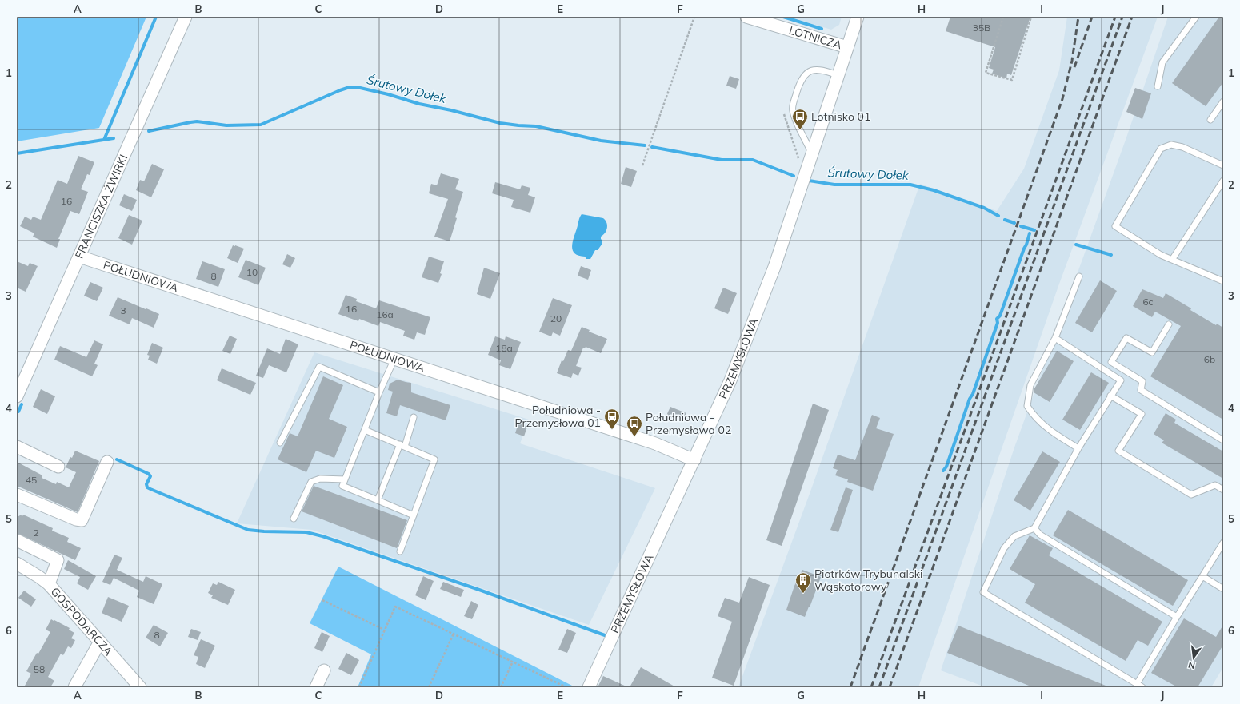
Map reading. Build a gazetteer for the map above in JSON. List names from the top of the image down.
{
  "streets": {
    "street": [
      "LOTNICZA",
      "FRANCISZKA ŻWIRKI",
      "POŁUDNIOWA",
      "PRZEMYSŁOWA",
      "GOSPODARCZA"
    ]
  },
  "crossings": [
    ["LOTNICZA", "PRZEMYSŁOWA"],
    ["FRANCISZKA ŻWIRKI", "POŁUDNIOWA"],
    ["POŁUDNIOWA", "PRZEMYSŁOWA"]
  ],
  "water": ["Śrutowy Dołek"],
  "places": {
    "bus stop": ["Lotnisko 01", "Południowa - Przemysłowa 01", "Południowa - Przemysłowa 02"],
    "building": ["Piotrków Trybunalski Wąskotorowy"]
  },
  "house_numbers": [
    "35B",
    "16",
    "10",
    "8",
    "6c",
    "16",
    "3",
    "16a",
    "20",
    "18a",
    "6b",
    "45",
    "2",
    "8",
    "58"
  ],
  "north": "bottom",
  "grid": {
    "columns": [
      "A",
      "B",
      "C",
      "D",
      "E",
      "F",
      "G",
      "H",
      "I",
      "J"
    ],
    "rows": [
      "1",
      "2",
      "3",
      "4",
      "5",
      "6"
    ]
  }
}
